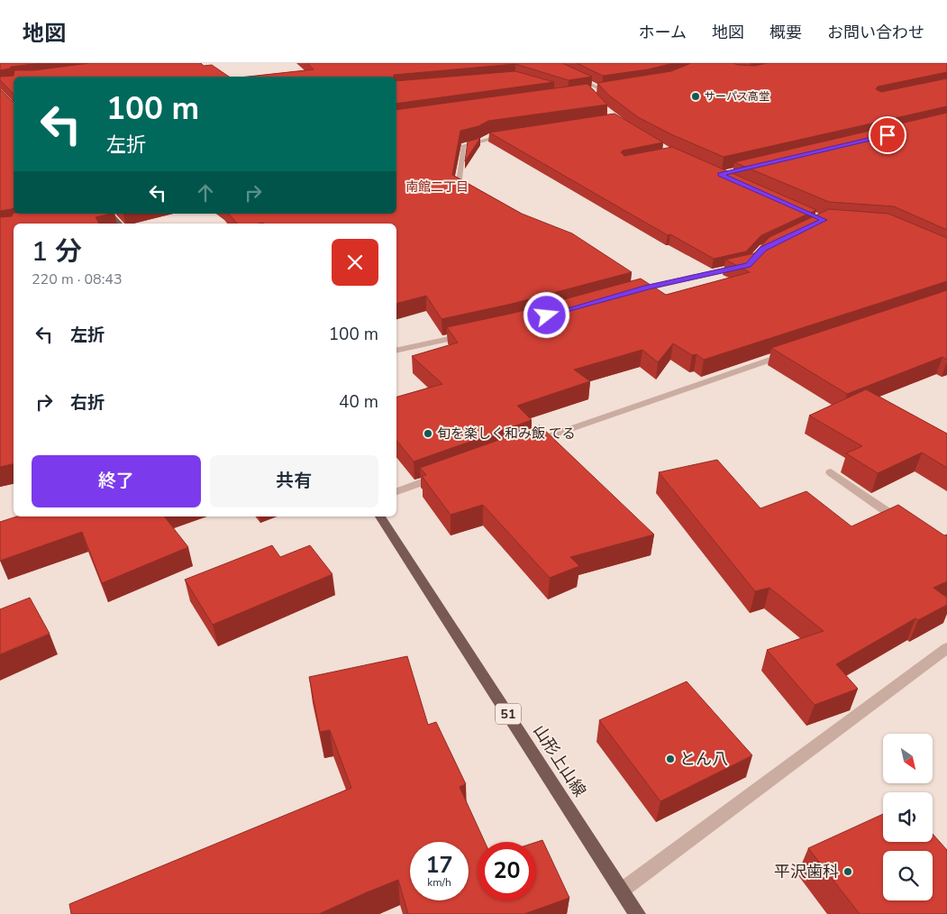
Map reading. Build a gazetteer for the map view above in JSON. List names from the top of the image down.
{
  "streets": {
    "main road": ["51", "山形上山線"]
  },
  "districts": ["南館二丁目"],
  "places": [
    "サーパス高堂",
    "旬を楽しく和み飯 てる",
    "とん八",
    "平沢歯科"
  ],
  "north": "bottom right",
  "page": {
    "header": "地図",
    "nav": [
      "ホーム",
      "地図",
      "概要",
      "お問い合わせ"
    ],
    "turn": ["100 m", "左折"],
    "heading": ["1 分", "220 m · 08:43"],
    "list": [
      {
        "name": "左折",
        "value": "100 m"
      },
      {
        "name": "右折",
        "value": "40 m"
      }
    ],
    "buttons": ["終了", "共有"],
    "speed": "17 km/h",
    "limit": "20"
  }
}
